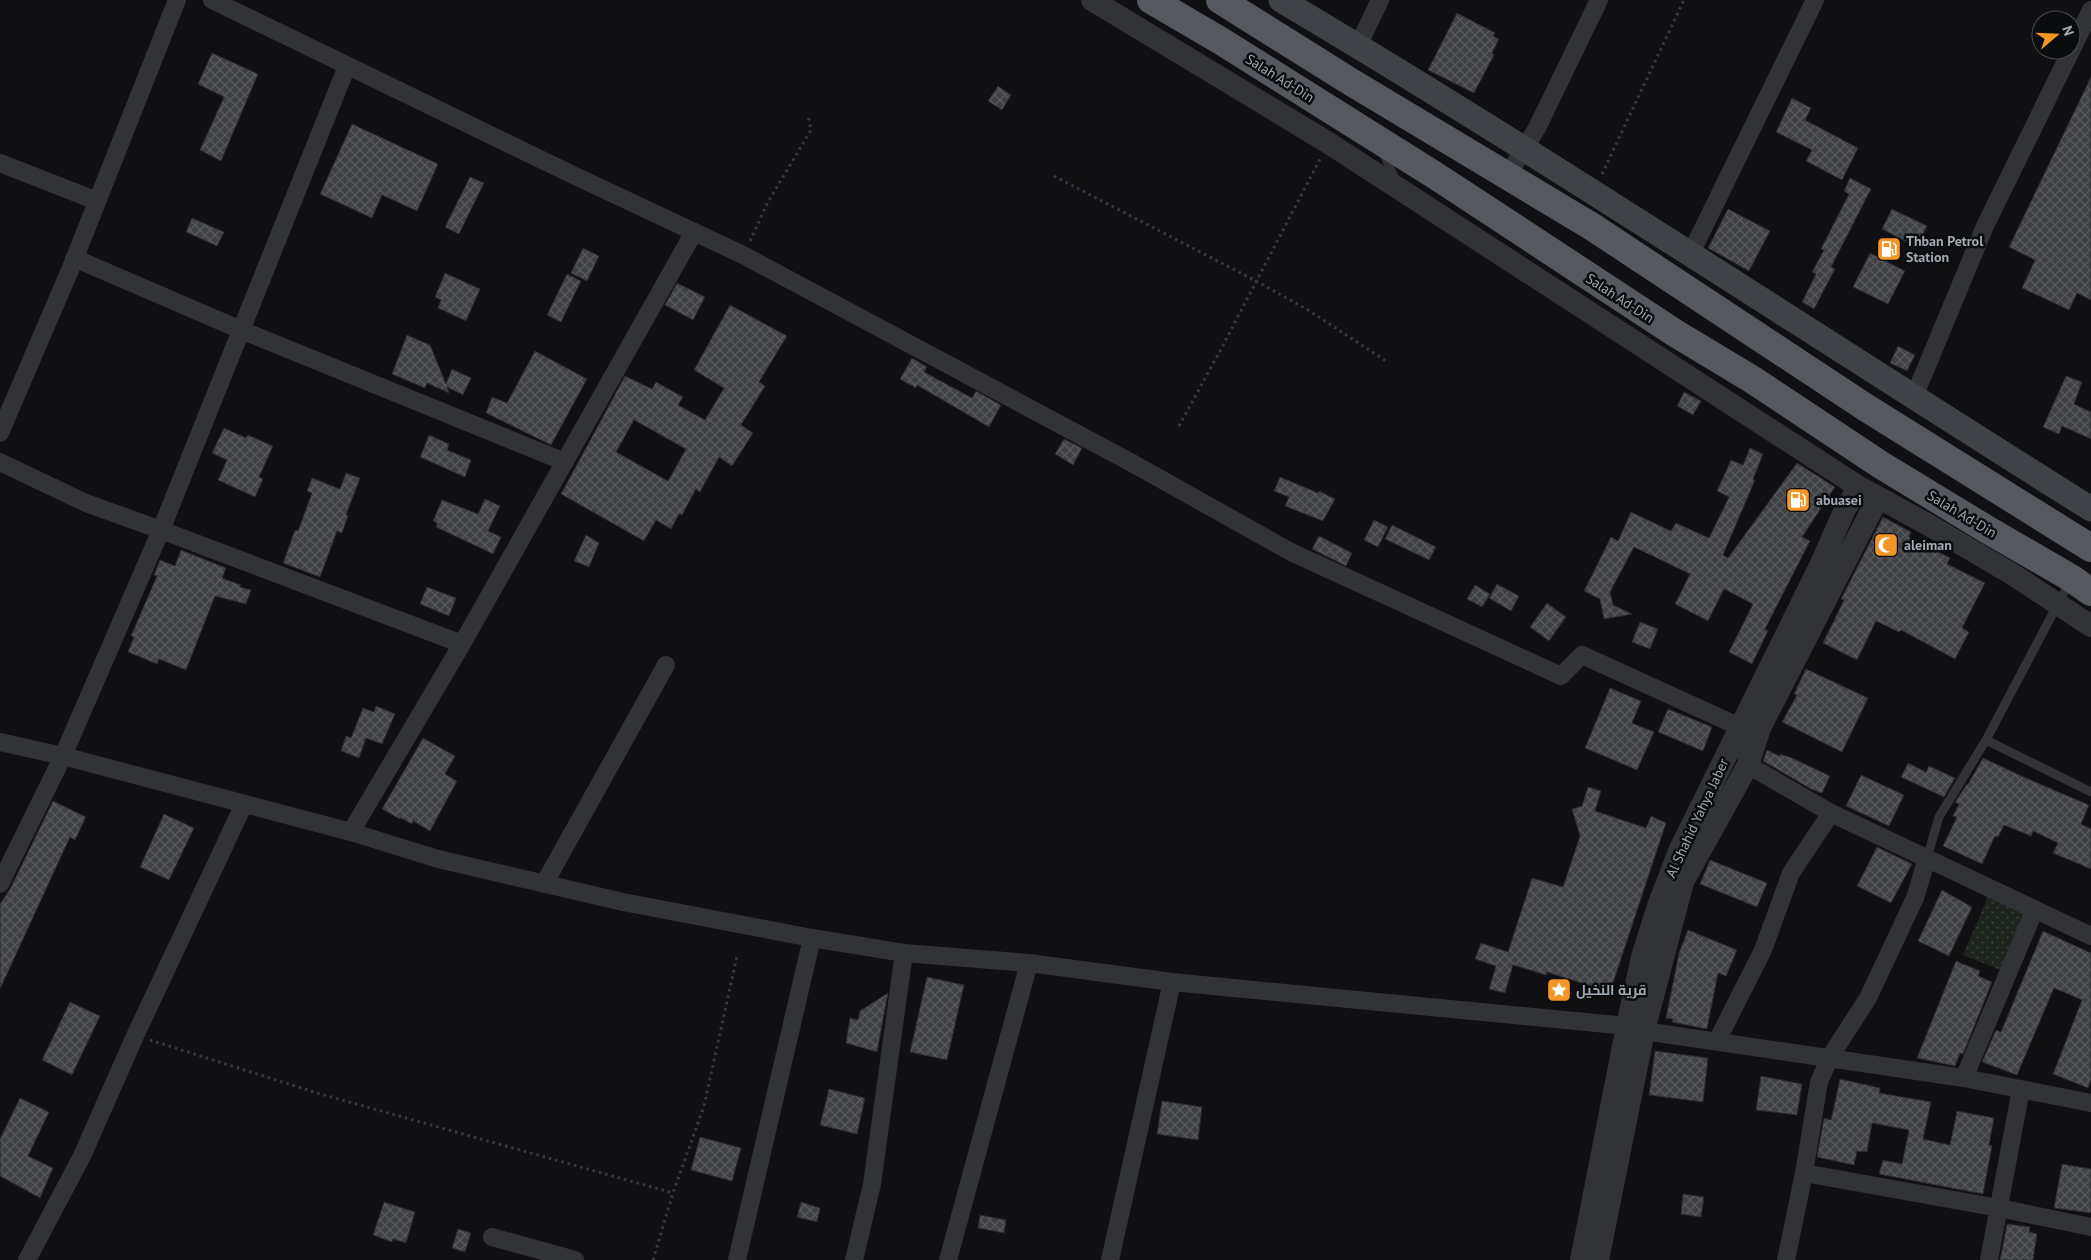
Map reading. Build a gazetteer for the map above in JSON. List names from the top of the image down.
{
  "streets": {
    "highway": ["Salah Ad-Din"],
    "street": ["Al Shahid Yahya Jaber"]
  },
  "places": {
    "fuel station": ["Thban Petrol Station", "abuasei"],
    "mosque": ["aleiman"],
    "place": ["قرية النخيل"]
  },
  "north": "right"
}
